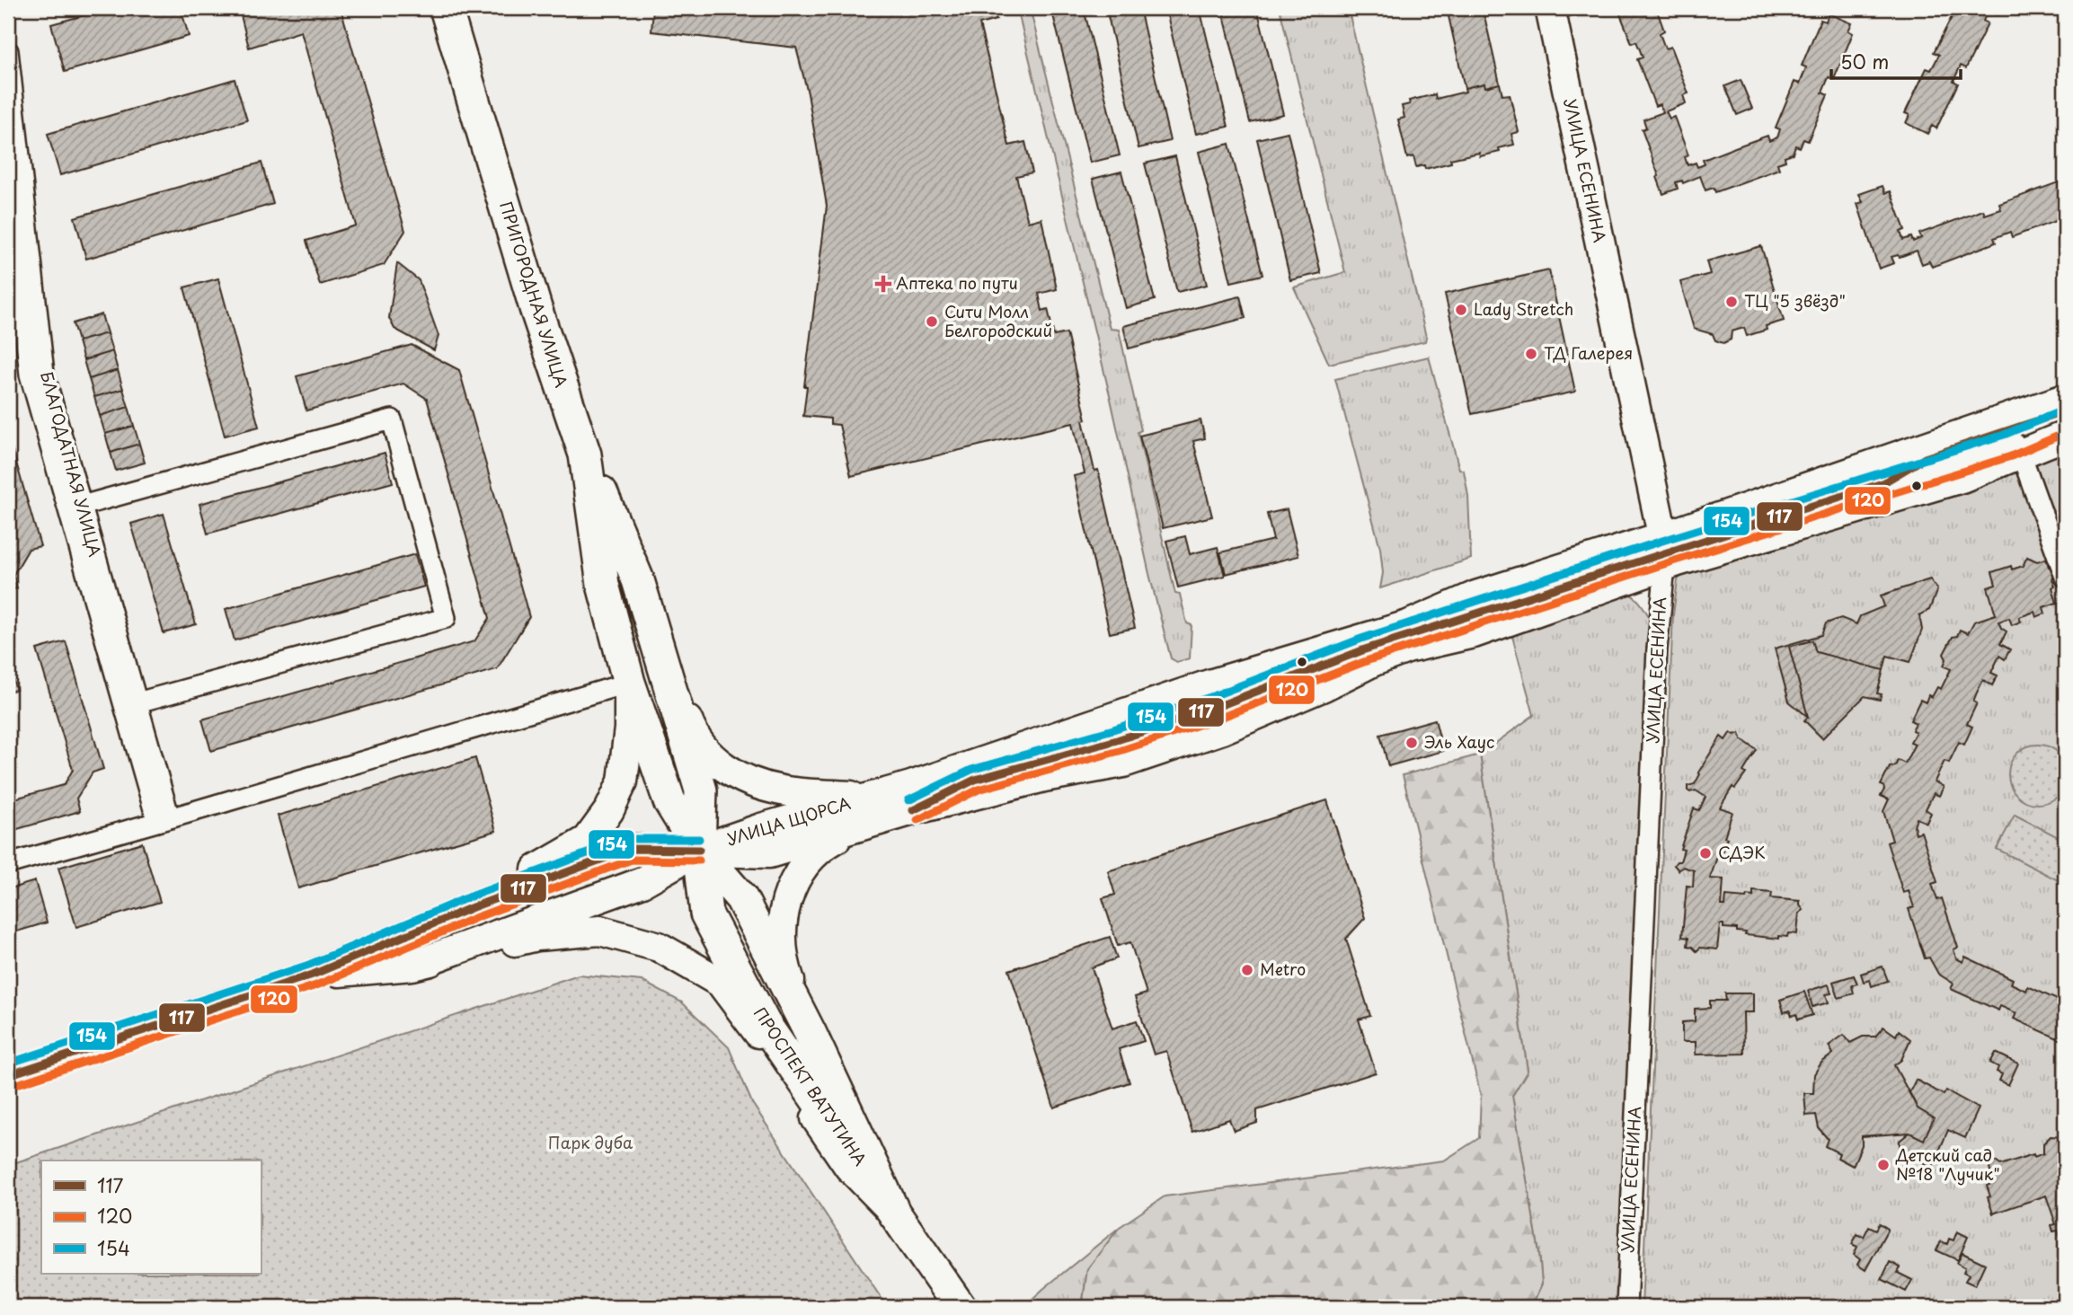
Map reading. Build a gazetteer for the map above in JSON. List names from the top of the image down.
{
  "streets": {
    "main road": [
      "УЛИЦА ЕСЕНИНА",
      "ПРИГОРОДНАЯ УЛИЦА",
      "УЛИЦА ЩОРСА",
      "ПРОСПЕКТ ВАТУТИНА"
    ],
    "street": ["БЛАГОДАТНАЯ УЛИЦА"]
  },
  "crossings": [
    ["УЛИЦА ЕСЕНИНА", "УЛИЦА ЩОРСА"],
    ["ПРИГОРОДНАЯ УЛИЦА", "ПРОСПЕКТ ВАТУТИНА"],
    ["УЛИЦА ЩОРСА", "ПРОСПЕКТ ВАТУТИНА"]
  ],
  "parks": ["Парк дуба"],
  "places": {
    "health": ["Аптека по пути"],
    "other": [
      "ТЦ \"5 звёзд\"",
      "Lady Stretch",
      "Сити Молл Белгородский",
      "ТД Галерея",
      "Эль Хаус",
      "СДЭК",
      "Metro",
      "Детский сад №18 \"Лучик\""
    ]
  },
  "lines": ["transit line 117", "transit line 154", "transit line 120"],
  "legend": ["117", "120", "154"],
  "scale_bar": "50 m"
}
